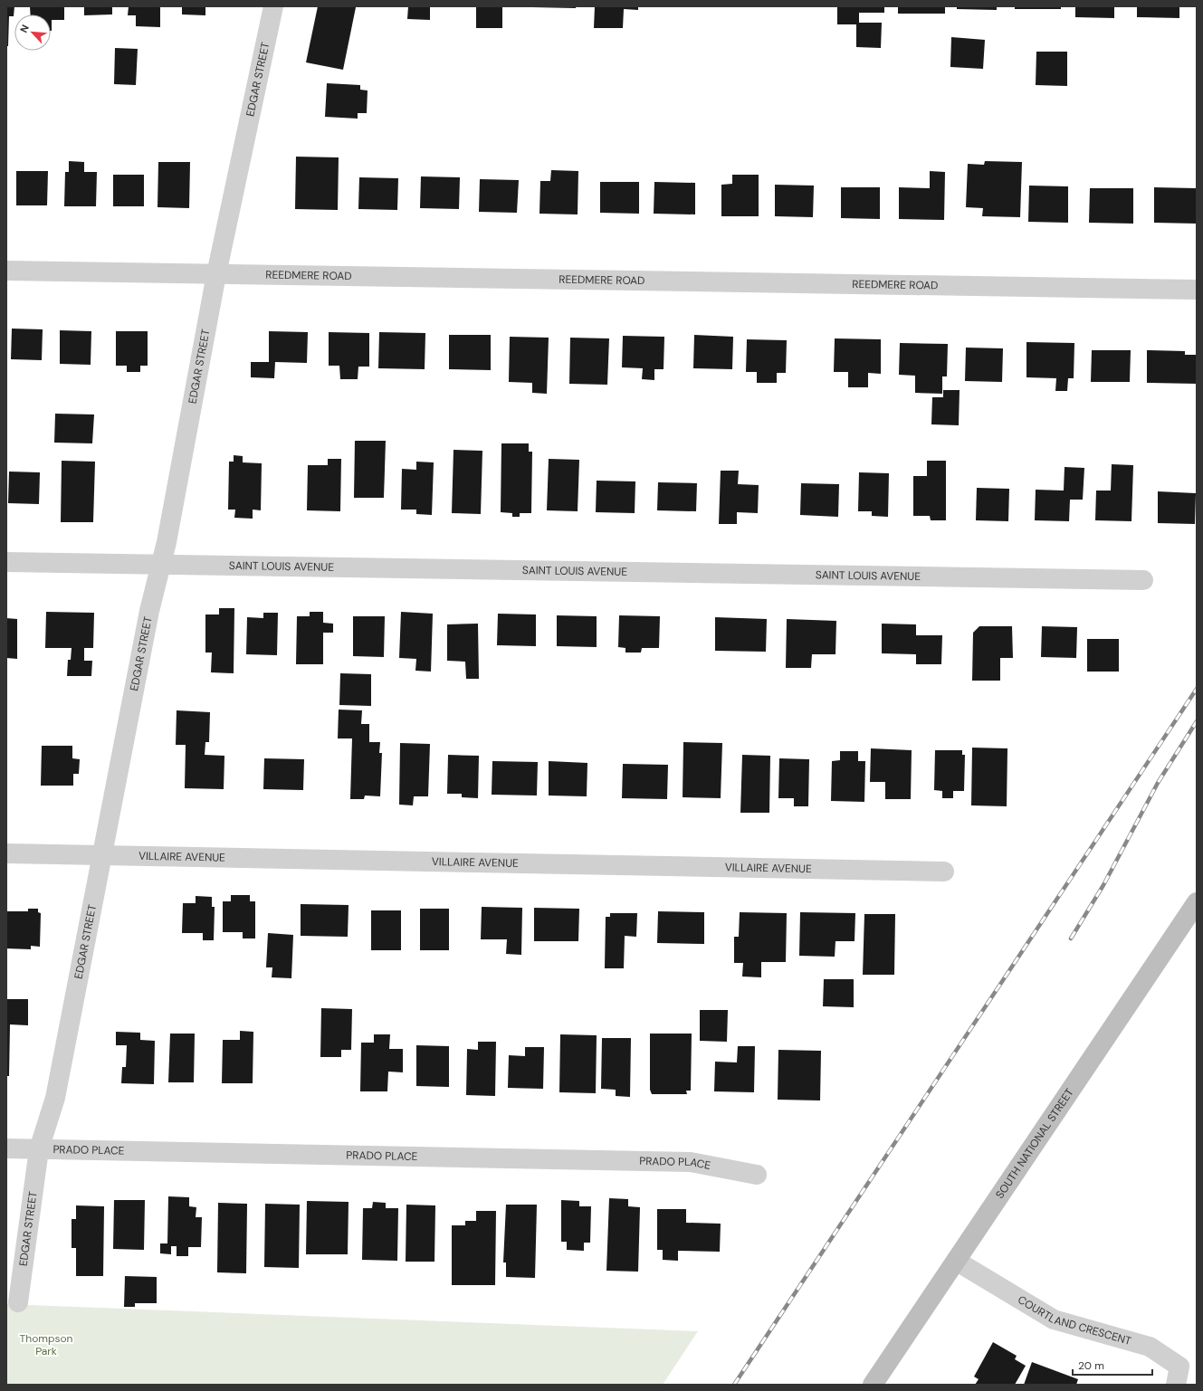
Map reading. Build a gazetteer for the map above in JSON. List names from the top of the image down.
{
  "streets": {
    "street": [
      "EDGAR STREET",
      "REEDMERE ROAD",
      "SAINT LOUIS AVENUE",
      "VILLAIRE AVENUE",
      "SOUTH NATIONAL STREET",
      "PRADO PLACE",
      "COURTLAND CRESCENT"
    ]
  },
  "crossings": [
    ["EDGAR STREET", "REEDMERE ROAD"],
    ["EDGAR STREET", "SAINT LOUIS AVENUE"],
    ["EDGAR STREET", "VILLAIRE AVENUE"],
    ["EDGAR STREET", "PRADO PLACE"],
    ["SOUTH NATIONAL STREET", "COURTLAND CRESCENT"]
  ],
  "parks": ["Thompson Park"],
  "scale_bar": "20 m",
  "north": "top left"
}
